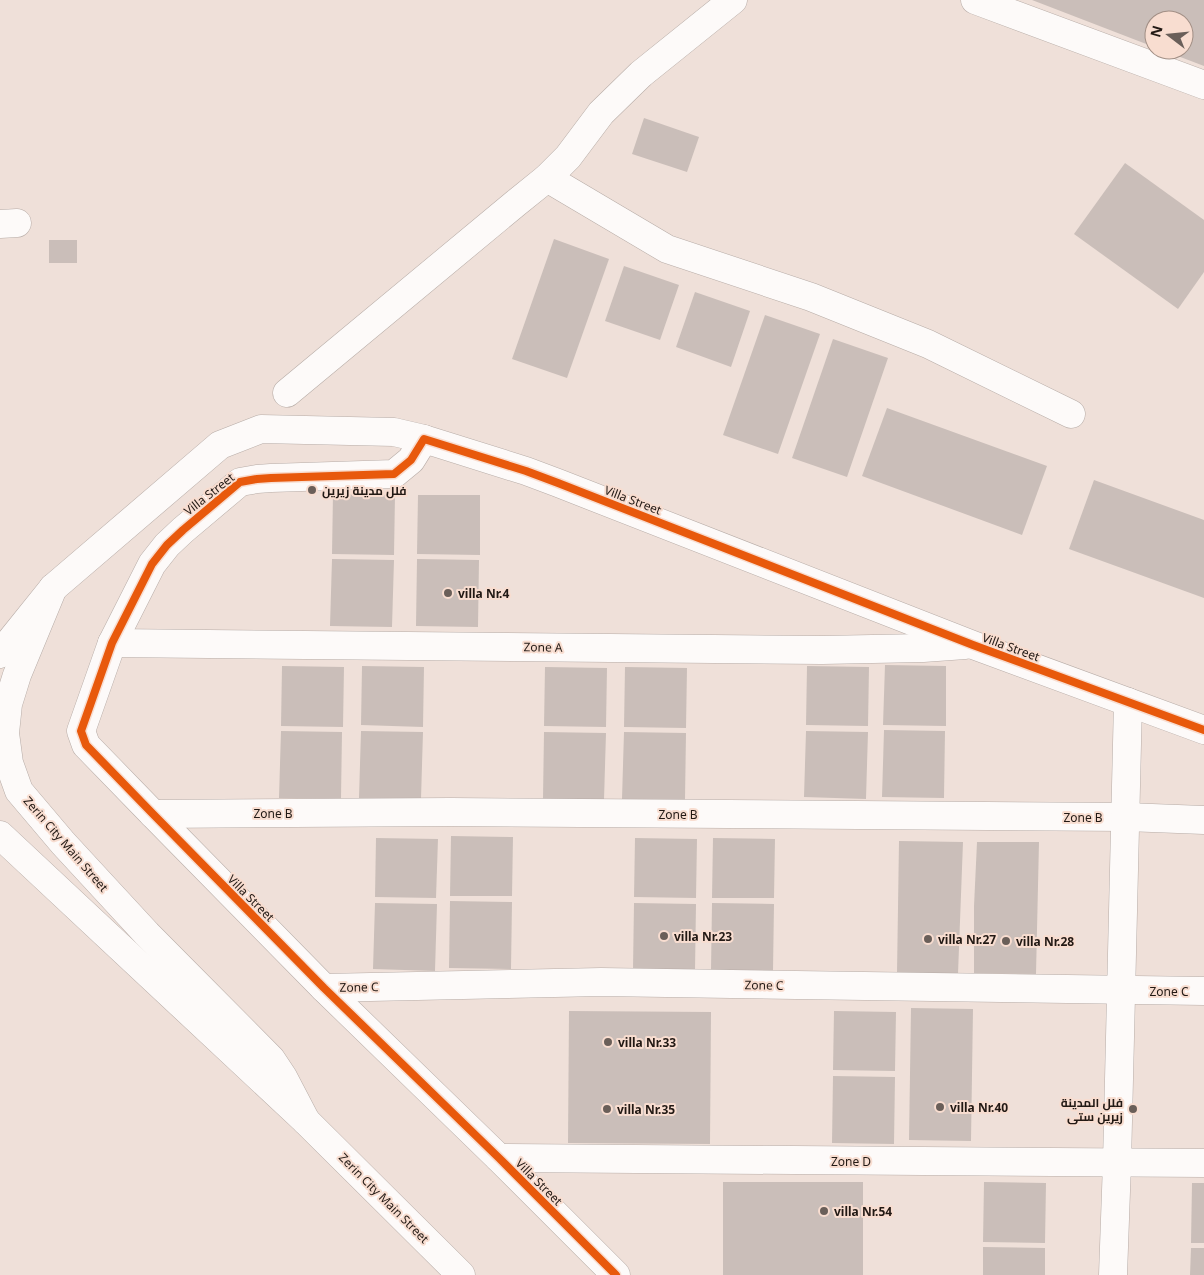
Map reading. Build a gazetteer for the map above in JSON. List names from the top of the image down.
{
  "streets": {
    "street": [
      "Villa Street",
      "Zone A",
      "Zone B",
      "Zerin City Main Street",
      "Zone C",
      "Zone D"
    ]
  },
  "crossings": [
    ["Villa Street", "Zone A"],
    ["Villa Street", "Zone B"],
    ["Villa Street", "Zone C"],
    ["Villa Street", "Zone D"]
  ],
  "places": [
    "فلل مدينة زيرين",
    "villa Nr.4",
    "villa Nr.23",
    "villa Nr.27",
    "villa Nr.28",
    "villa Nr.33",
    "villa Nr.40",
    "villa Nr.35",
    "فلل المدينة زیرین ستی",
    "villa Nr.54"
  ],
  "north": "left"
}
